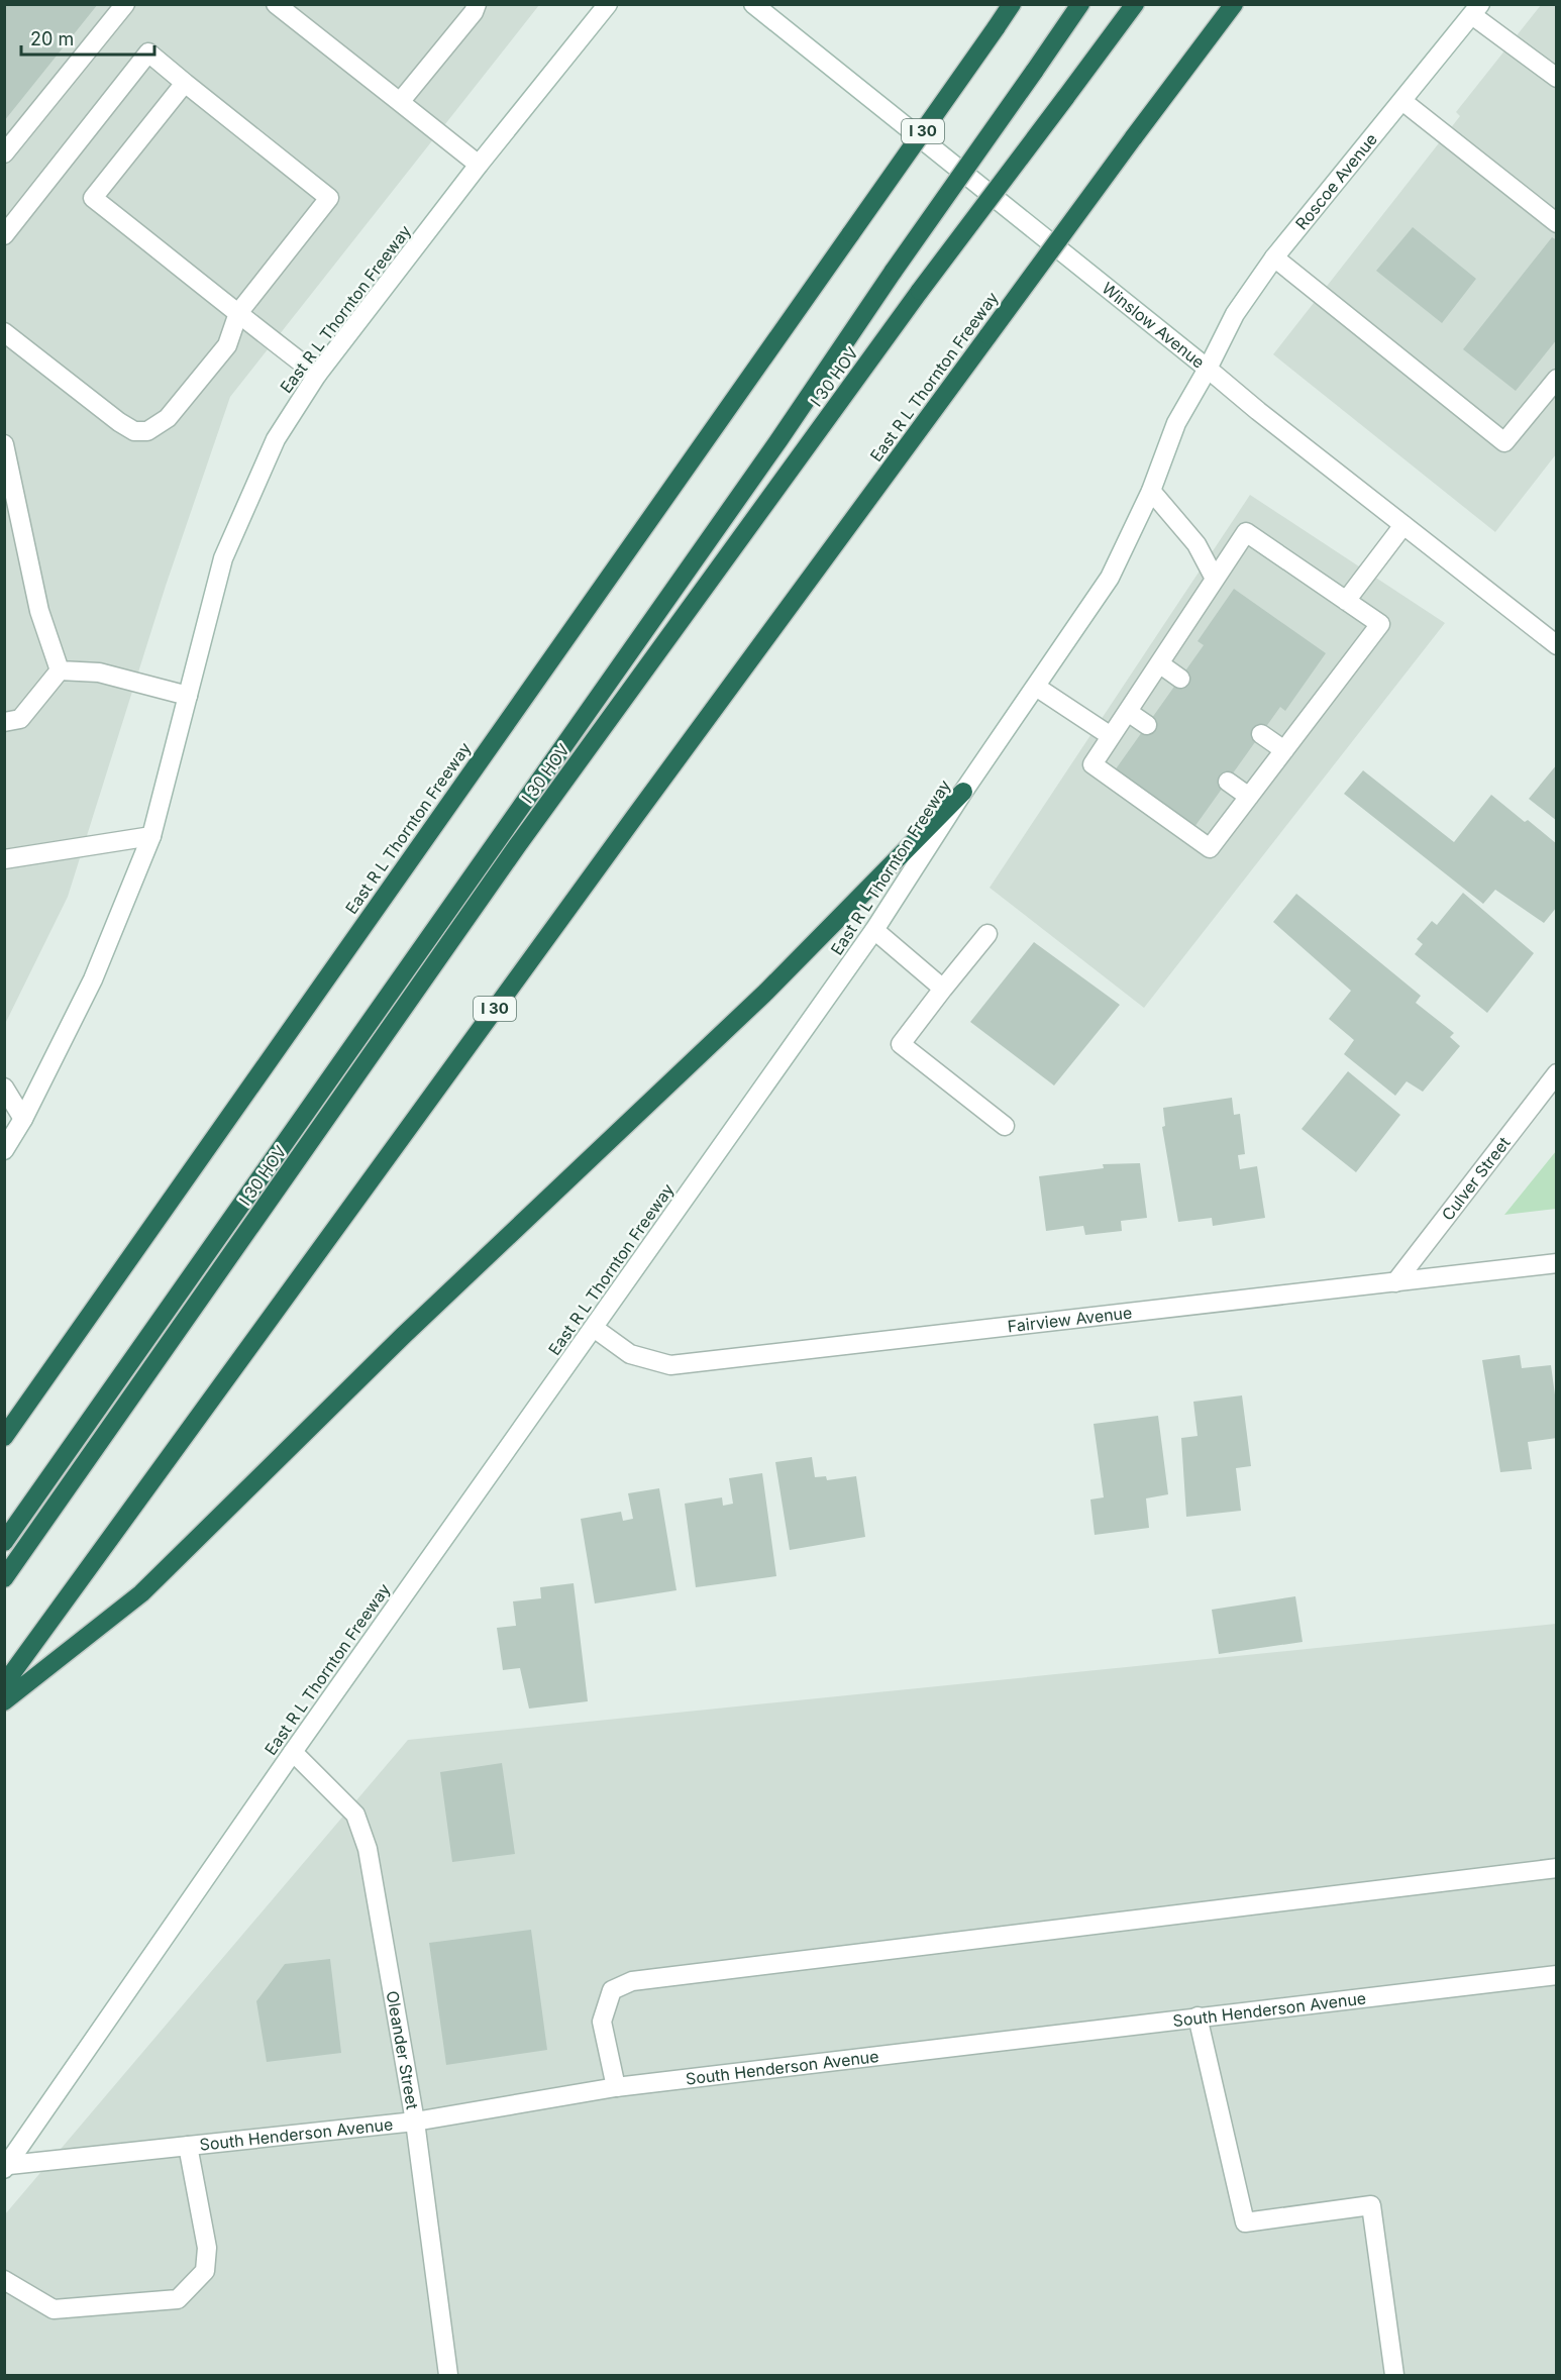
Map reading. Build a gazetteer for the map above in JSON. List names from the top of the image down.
{
  "streets": {
    "highway": ["I 30", "East R L Thornton Freeway", "I 30 HOV"],
    "street": [
      "Roscoe Avenue",
      "Winslow Avenue",
      "Culver Street",
      "Fairview Avenue",
      "South Henderson Avenue",
      "Oleander Street"
    ]
  },
  "crossings": [
    ["Roscoe Avenue", "East R L Thornton Freeway"],
    ["Roscoe Avenue", "Winslow Avenue"],
    ["East R L Thornton Freeway", "Winslow Avenue"],
    ["East R L Thornton Freeway", "Fairview Avenue"],
    ["East R L Thornton Freeway", "South Henderson Avenue"],
    ["East R L Thornton Freeway", "Oleander Street"],
    ["Culver Street", "Fairview Avenue"],
    ["South Henderson Avenue", "Oleander Street"]
  ],
  "scale_bar": "20 m"
}
